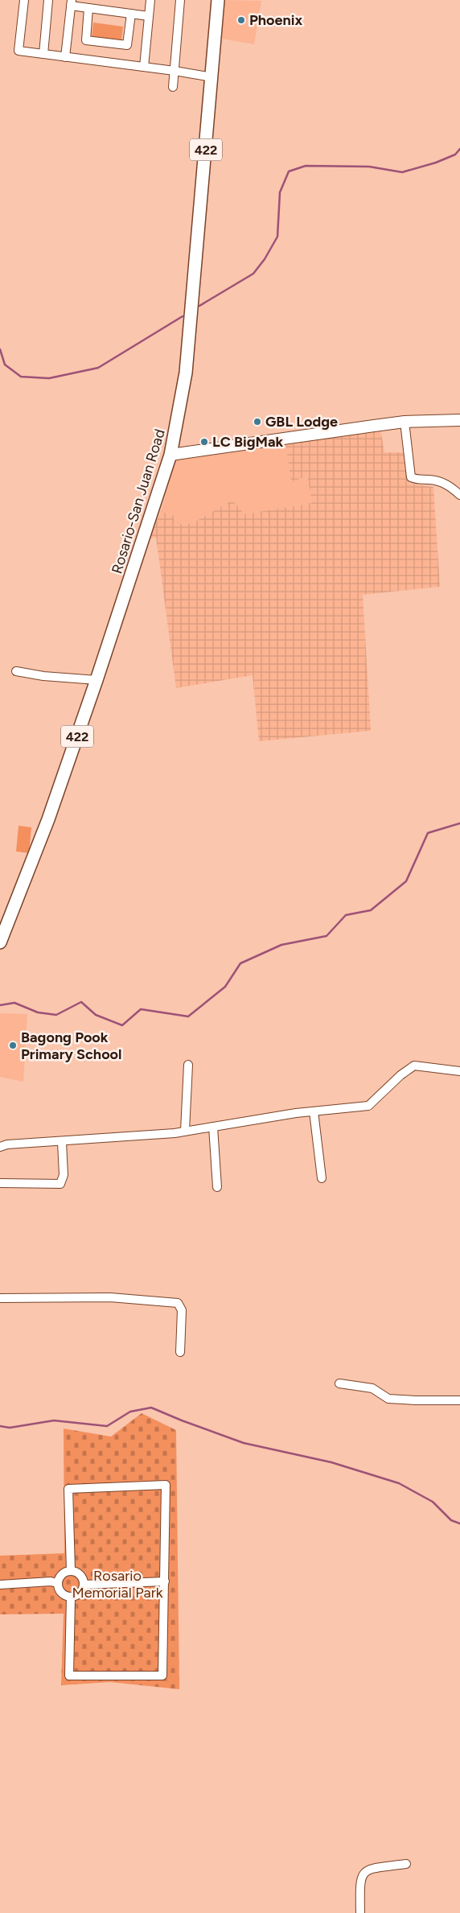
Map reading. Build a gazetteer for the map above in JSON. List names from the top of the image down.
{
  "streets": {
    "main road": ["422", "Rosario-San Juan Road"]
  },
  "parks": ["Rosario Memorial Park"],
  "places": [
    "Phoenix",
    "GBL Lodge",
    "LC BigMak",
    "Bagong Pook Primary School"
  ]
}
